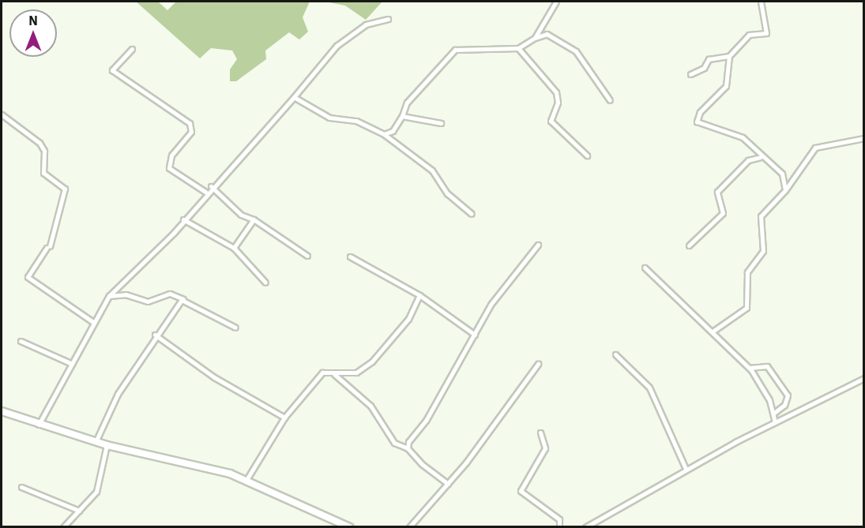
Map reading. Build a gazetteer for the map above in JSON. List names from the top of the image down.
{
  "north": "top"
}
